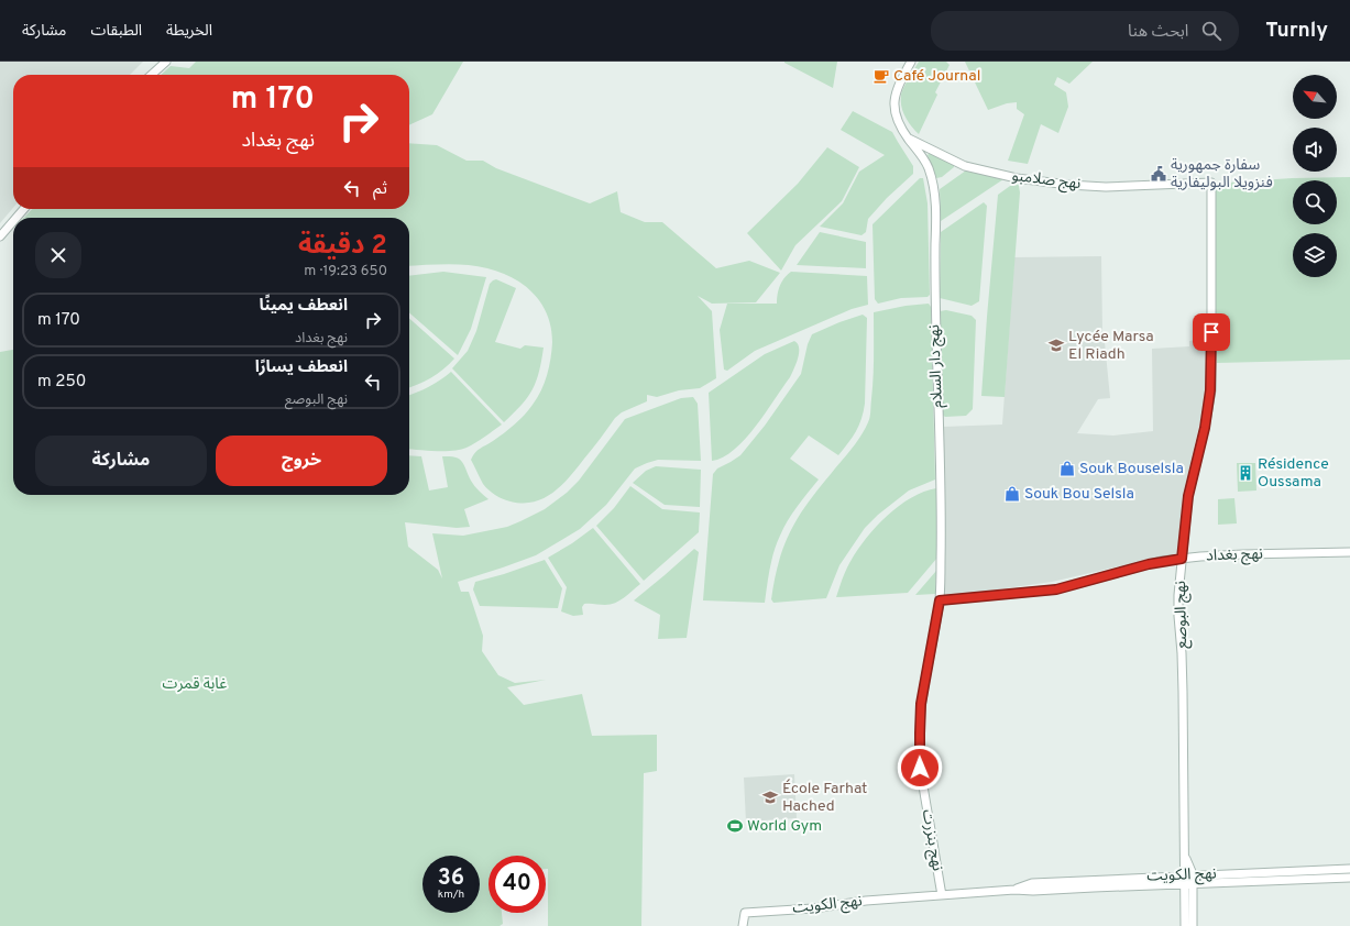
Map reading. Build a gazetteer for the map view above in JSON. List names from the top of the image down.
{
  "streets": {
    "street": [
      "نهج صلامبو",
      "نهج دار السلام",
      "نهج بغداد",
      "نهج البوصع",
      "نهج بنزرت",
      "نهج الكويت"
    ]
  },
  "crossings": [
    ["نهج صلامبو", "نهج دار السلام"],
    ["نهج صلامبو", "نهج البوصع"],
    ["نهج دار السلام", "نهج بغداد"],
    ["نهج دار السلام", "نهج بنزرت"],
    ["نهج بغداد", "نهج البوصع"],
    ["نهج بغداد", "نهج بنزرت"],
    ["نهج البوصع", "نهج الكويت"],
    ["نهج بنزرت", "نهج الكويت"]
  ],
  "parks": ["غابة قمرت"],
  "places": {
    "cafe": ["Café Journal"],
    "public building": ["سفارة جمهورية فنزويلا البوليفارية"],
    "school or university": ["Lycée Marsa El Riadh", "École Farhat Hached"],
    "shop": ["Souk Bouselsla", "Souk Bou Selsla"],
    "building": ["Résidence Oussama"],
    "sports": ["World Gym"]
  },
  "north": "top left",
  "page": {
    "header": "Turnly",
    "search": "ابحث هنا",
    "nav": ["الخريطة", "الطبقات", "مشاركة"],
    "turn": ["170 m", "نهج بغداد"],
    "then": "ثم",
    "heading": ["2 دقيقة", "650 m · 19:23"],
    "list": [
      {
        "name": "انعطف يمينًا",
        "note": "نهج بغداد",
        "value": "170 m"
      },
      {
        "name": "انعطف يسارًا",
        "note": "نهج البوصع",
        "value": "250 m"
      }
    ],
    "buttons": ["خروج", "مشاركة"],
    "speed": "36 km/h",
    "limit": "40"
  }
}
